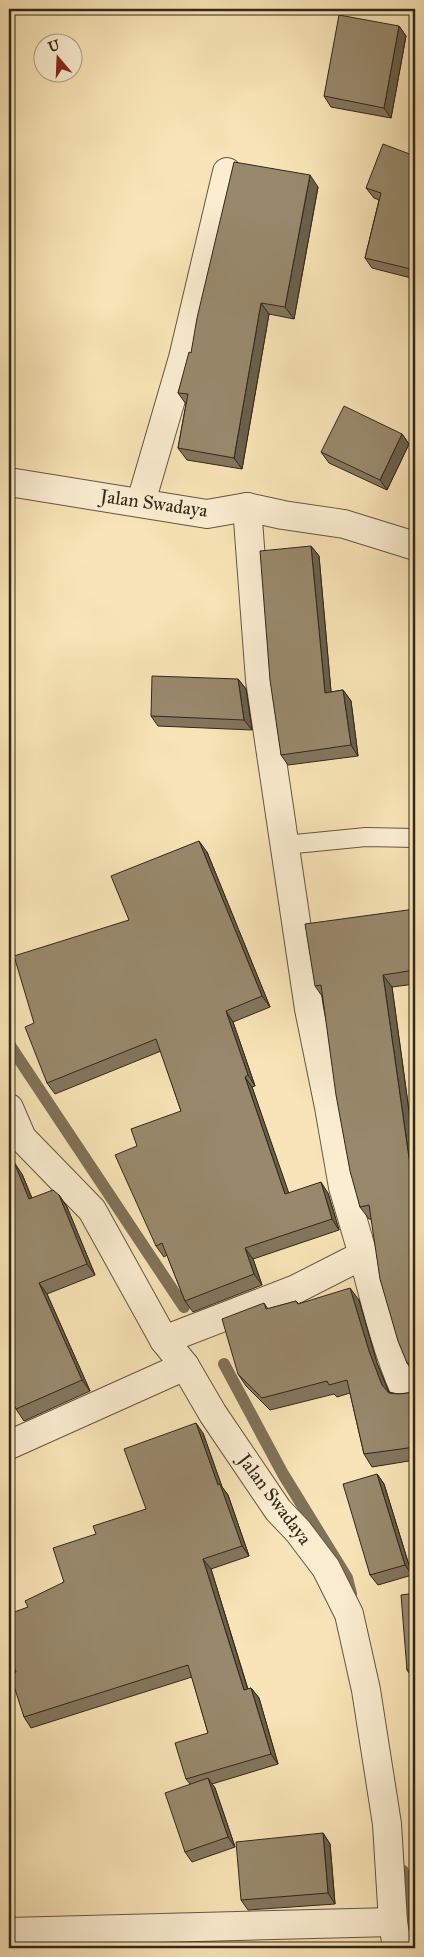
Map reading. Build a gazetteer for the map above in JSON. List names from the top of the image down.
{
  "streets": {
    "street": ["Jalan Swadaya"]
  },
  "north": "top"
}
